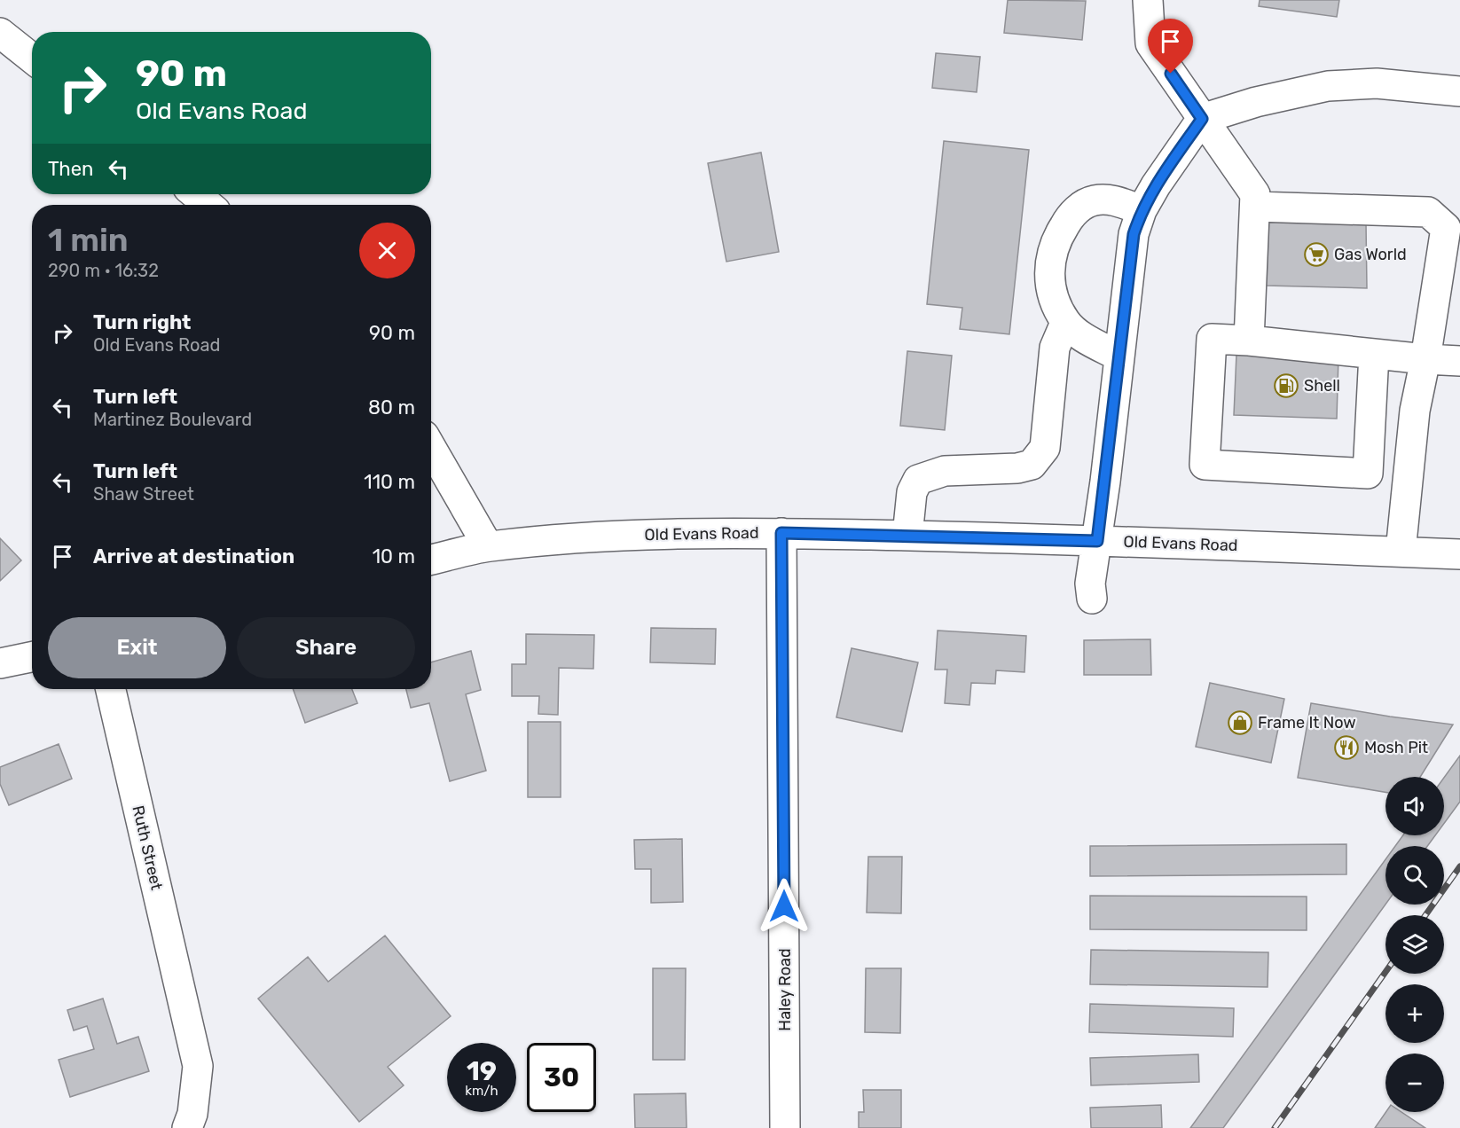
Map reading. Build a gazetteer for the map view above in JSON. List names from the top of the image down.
{
  "streets": {
    "street": ["Old Evans Road", "Ruth Street", "Haley Road"]
  },
  "crossings": [
    ["Old Evans Road", "Haley Road"]
  ],
  "places": {
    "supermarket": ["Gas World"],
    "fuel station": ["Shell"],
    "shop": ["Frame It Now"],
    "restaurant": ["Mosh Pit"]
  },
  "page": {
    "turn": ["90 m", "Old Evans Road"],
    "then": "Then",
    "heading": ["1 min", "290 m · 16:32"],
    "list": [
      {
        "name": "Turn right",
        "note": "Old Evans Road",
        "value": "90 m"
      },
      {
        "name": "Turn left",
        "note": "Martinez Boulevard",
        "value": "80 m"
      },
      {
        "name": "Turn left",
        "note": "Shaw Street",
        "value": "110 m"
      },
      {
        "name": "Arrive at destination",
        "value": "10 m"
      }
    ],
    "buttons": ["Exit", "Share"],
    "map_buttons": ["+", "−"],
    "speed": "19 km/h",
    "limit": "30"
  }
}
